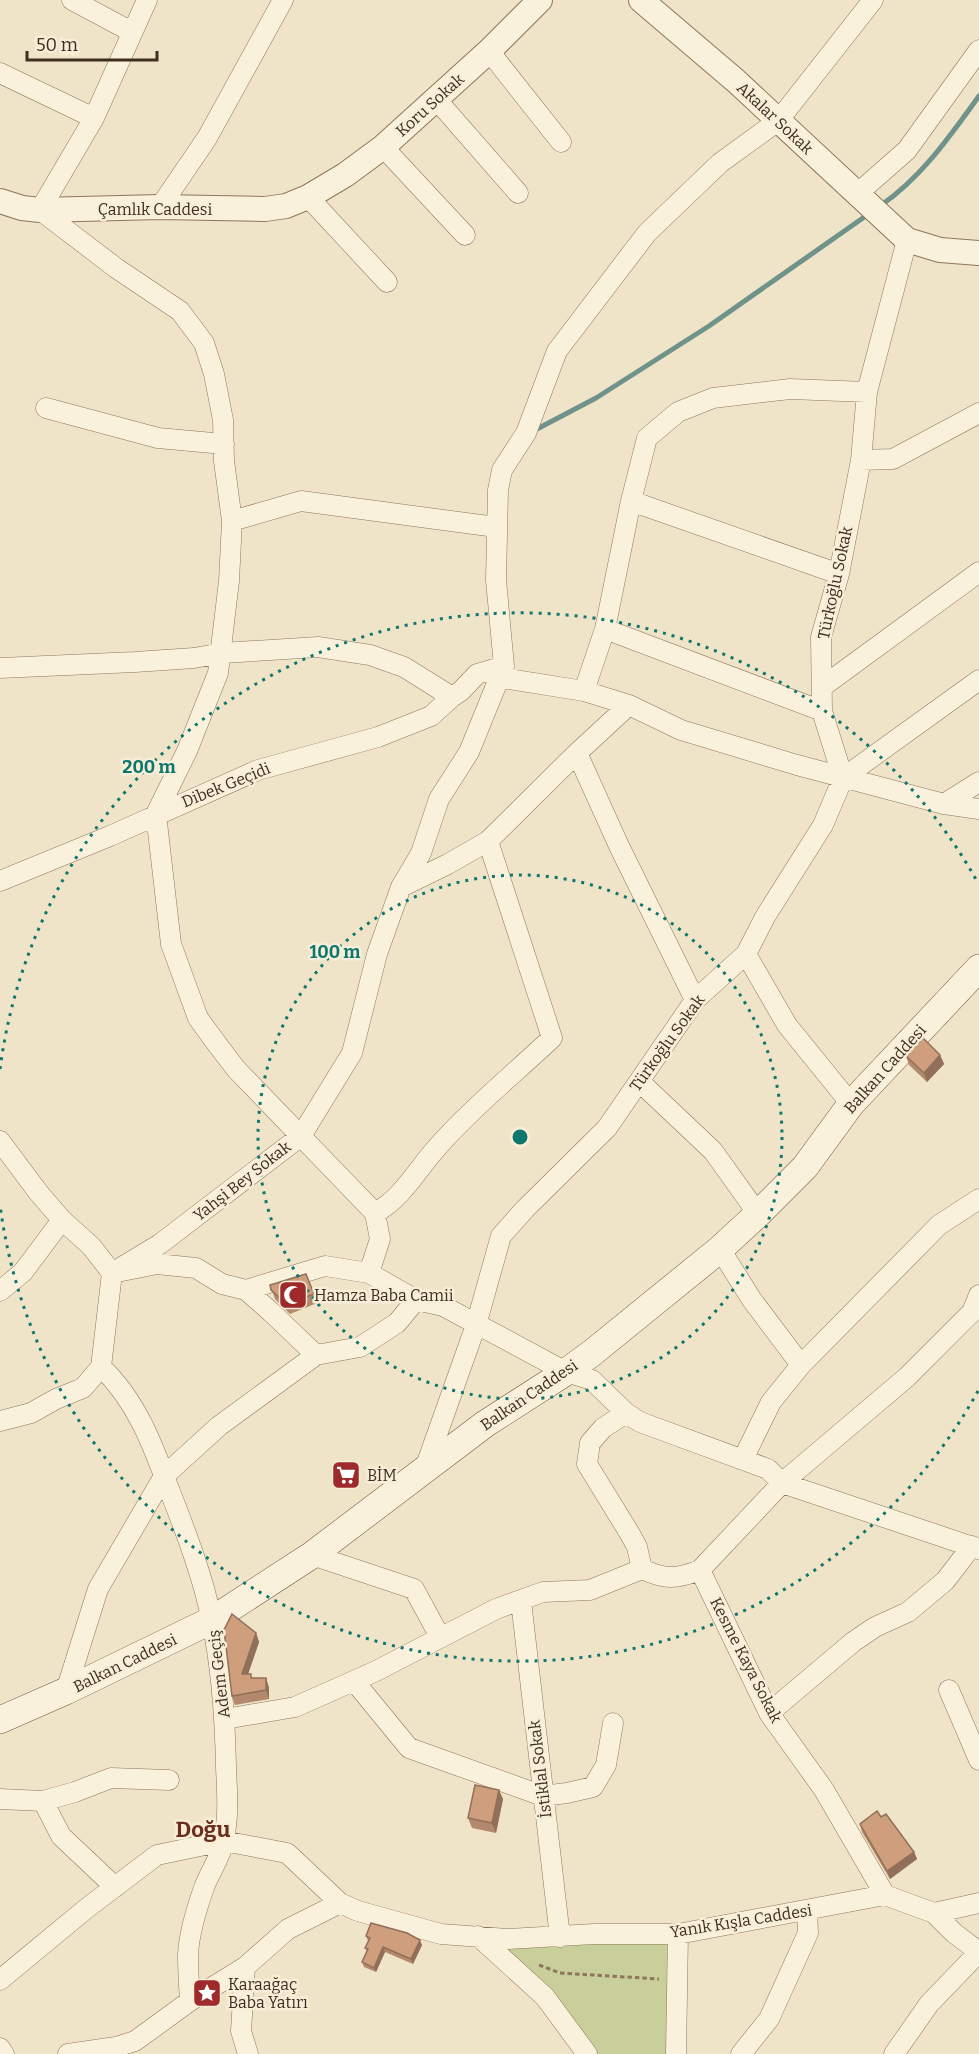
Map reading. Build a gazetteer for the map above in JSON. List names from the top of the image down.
{
  "streets": {
    "main road": ["Balkan Caddesi"],
    "street": [
      "Koru Sokak",
      "Akalar Sokak",
      "Çamlık Caddesi",
      "Türkoğlu Sokak",
      "Dibek Geçidi",
      "Yahşi Bey Sokak",
      "Kesme Kaya Sokak",
      "Adem Geçiş",
      "İstiklal Sokak",
      "Yanık Kışla Caddesi"
    ]
  },
  "crossings": [
    ["Koru Sokak", "Çamlık Caddesi"],
    ["Akalar Sokak", "Türkoğlu Sokak"],
    ["Türkoğlu Sokak", "Balkan Caddesi"],
    ["Dibek Geçidi", "Yahşi Bey Sokak"],
    ["Balkan Caddesi", "Adem Geçiş"],
    ["Kesme Kaya Sokak", "Yanık Kışla Caddesi"],
    ["İstiklal Sokak", "Yanık Kışla Caddesi"]
  ],
  "districts": ["Doğu"],
  "places": {
    "mosque": ["Hamza Baba Camii"],
    "supermarket": ["BİM"],
    "place": ["Karaağaç Baba Yatırı"]
  },
  "scale_bar": "50 m",
  "rings": ["200 m", "100 m"]
}
